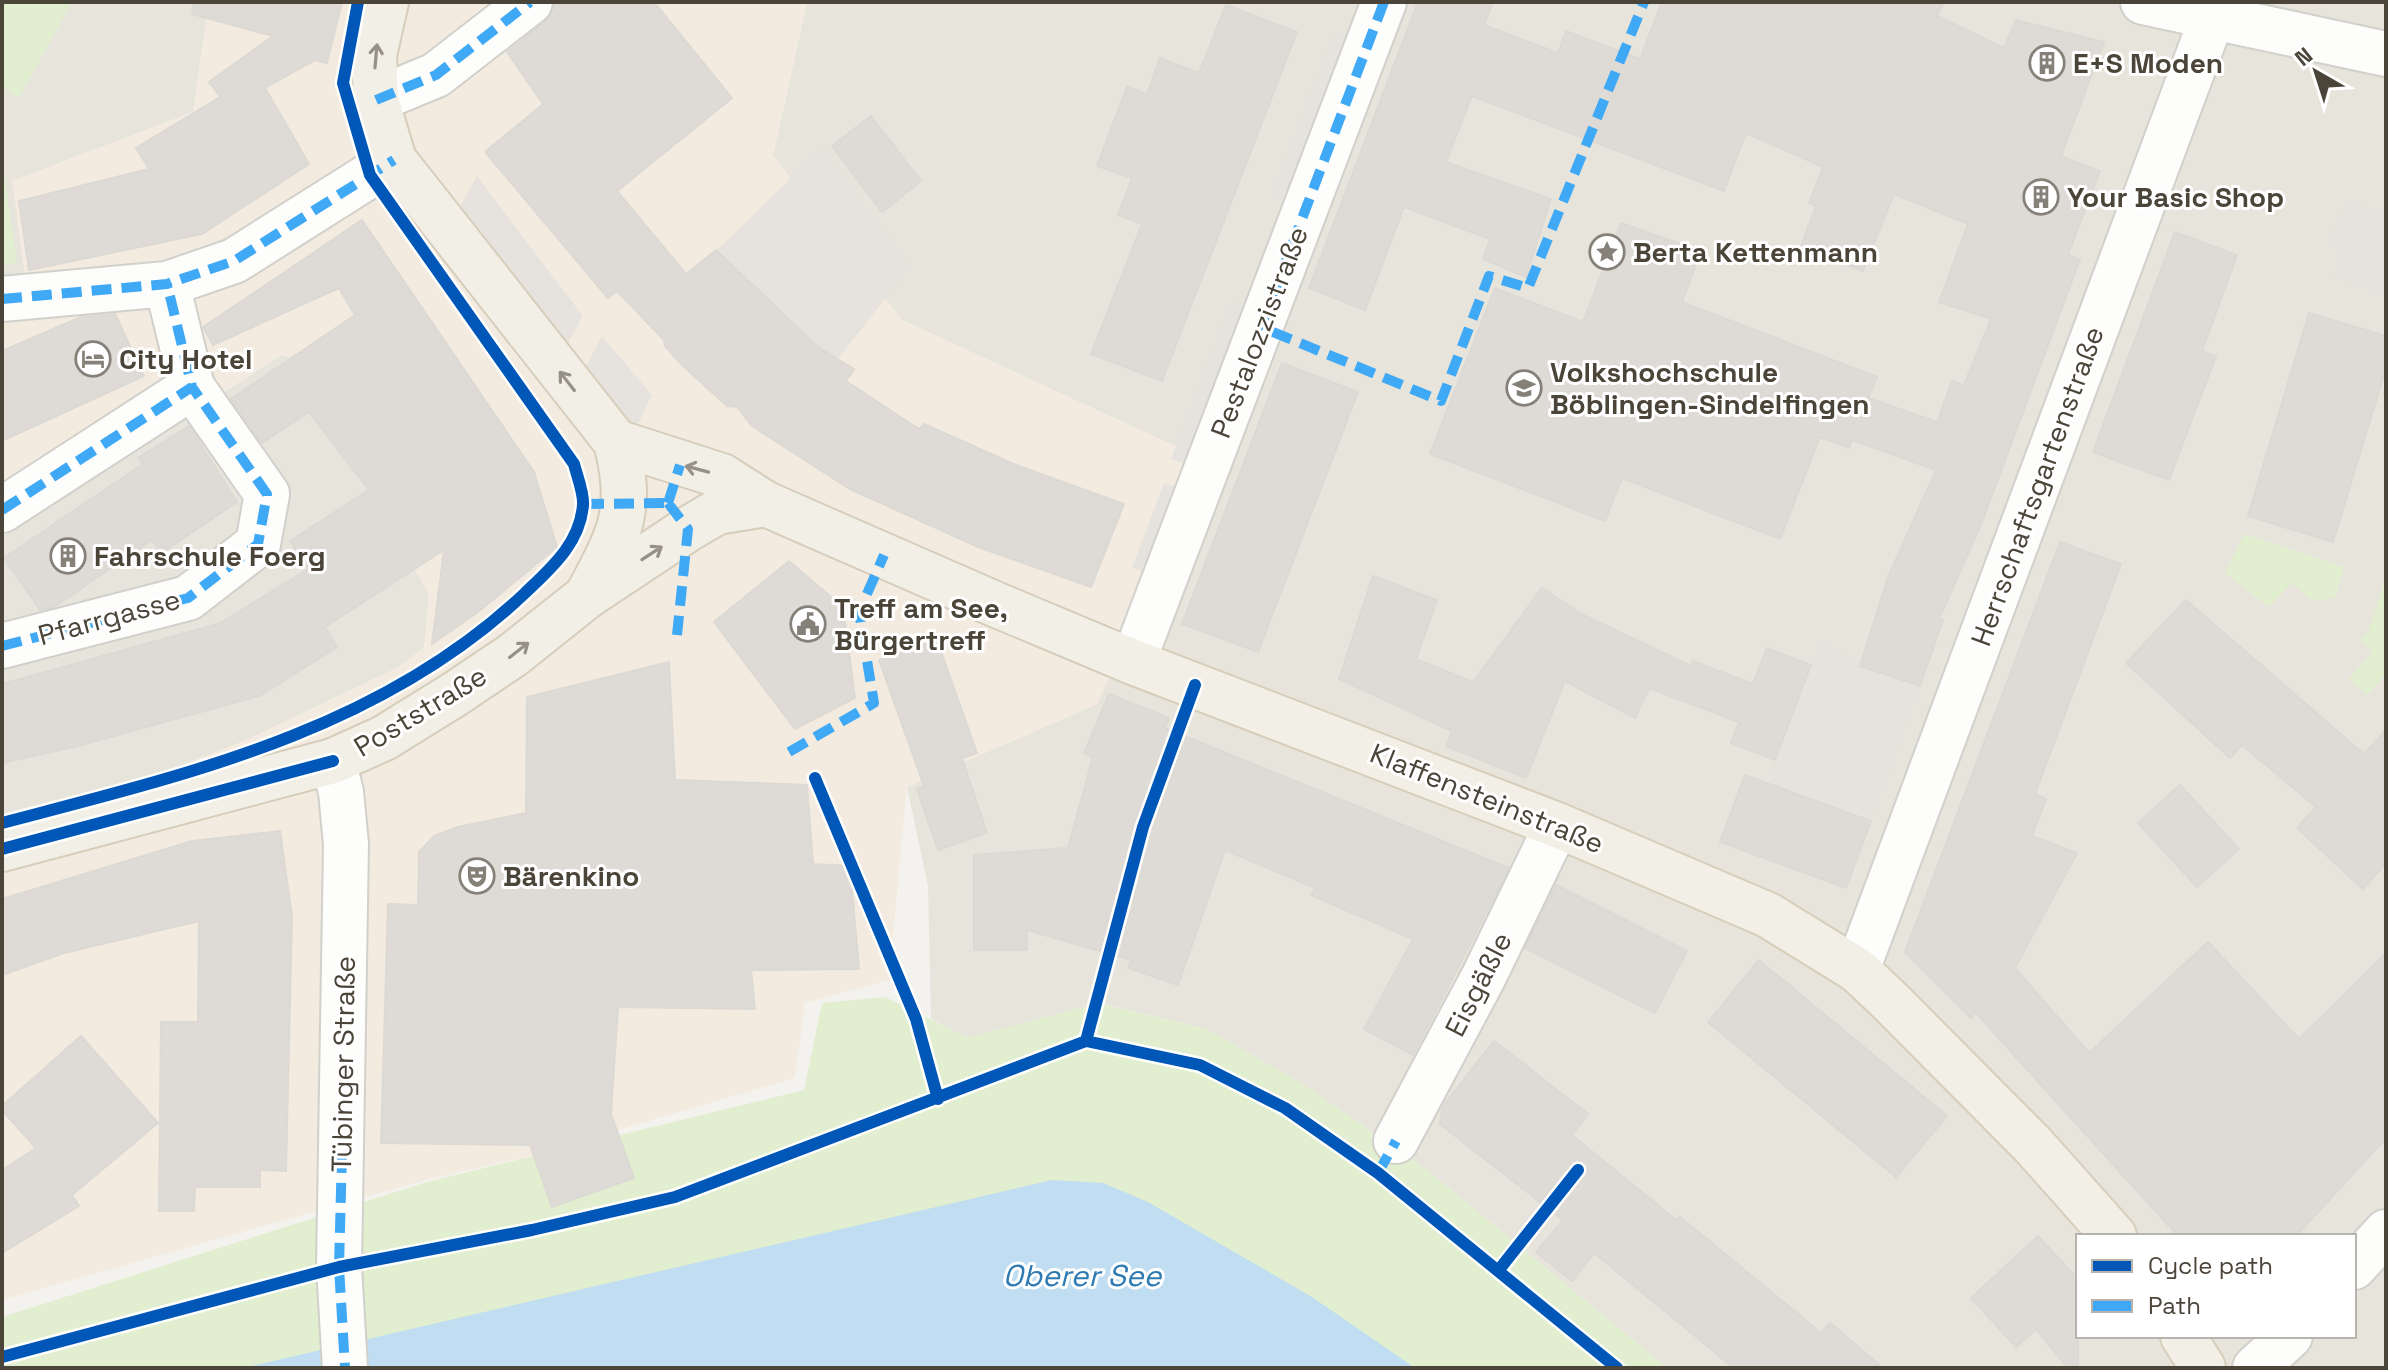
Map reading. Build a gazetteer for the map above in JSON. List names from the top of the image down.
{
  "streets": {
    "main road": ["Poststraße", "Klaffensteinstraße"],
    "street": [
      "Pestalozzistraße",
      "Herrschaftsgartenstraße",
      "Pfarrgasse",
      "Eisgäßle",
      "Tübinger Straße"
    ]
  },
  "crossings": [
    ["Pestalozzistraße", "Klaffensteinstraße"],
    ["Herrschaftsgartenstraße", "Klaffensteinstraße"],
    ["Poststraße", "Klaffensteinstraße"],
    ["Poststraße", "Tübinger Straße"],
    ["Klaffensteinstraße", "Eisgäßle"]
  ],
  "water": ["Oberer See"],
  "places": {
    "building": ["E+S Moden", "Your Basic Shop", "Fahrschule Foerg"],
    "place": ["Berta Kettenmann"],
    "hotel": ["City Hotel"],
    "school or university": ["Volkshochschule Böblingen-Sindelfingen"],
    "public building": ["Treff am See, Bürgertreff"],
    "theatre": ["Bärenkino"]
  },
  "legend": ["Cycle path", "Path"],
  "north": "top left"
}
